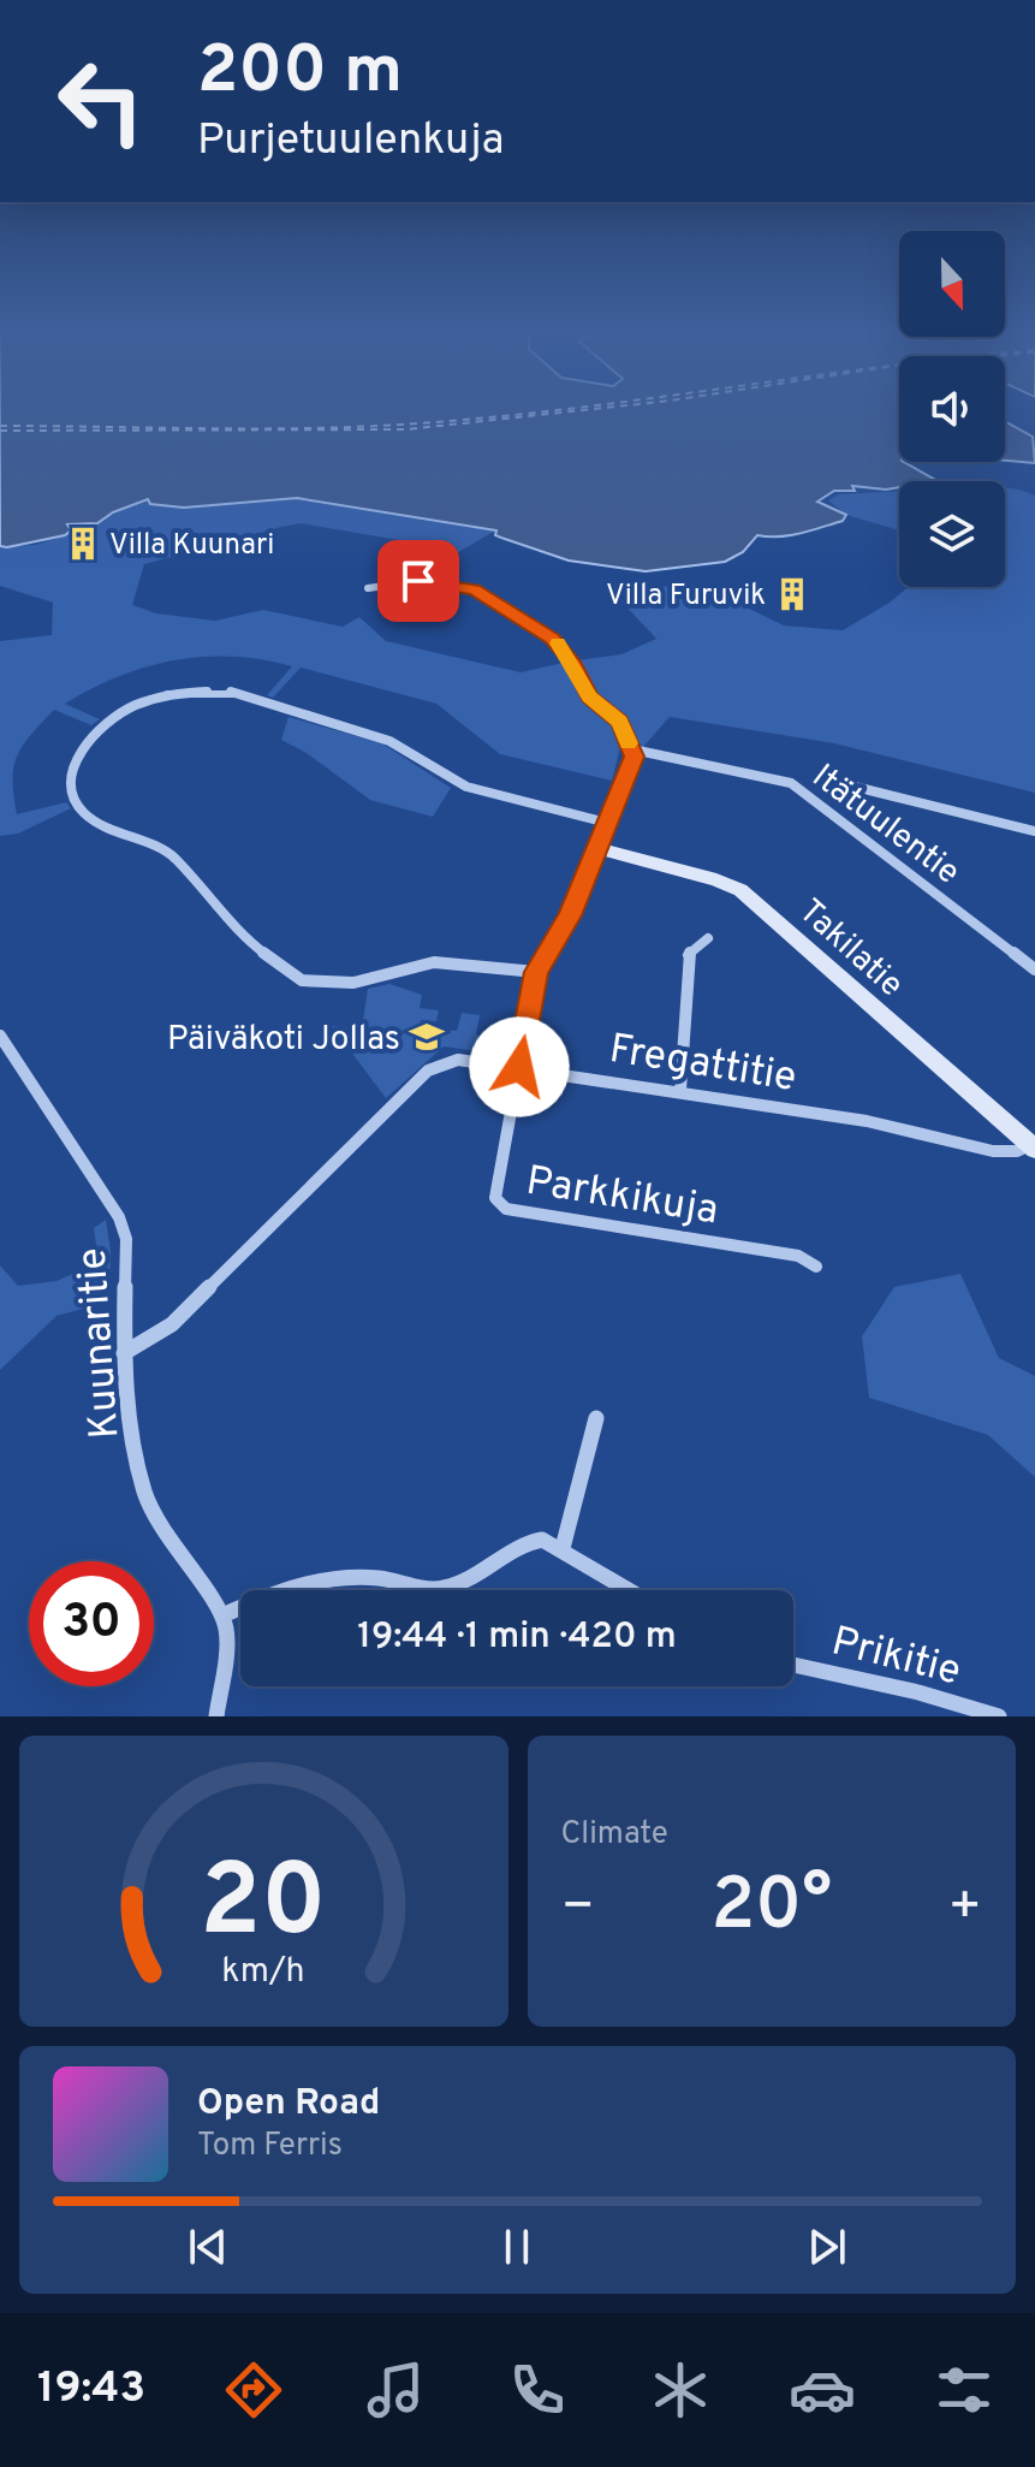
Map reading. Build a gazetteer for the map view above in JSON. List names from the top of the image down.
{
  "streets": {
    "street": [
      "Itätuulentie",
      "Takilatie",
      "Fregattitie",
      "Parkkikuja",
      "Kuunaritie",
      "Prikitie"
    ]
  },
  "crossings": [
    ["Takilatie", "Fregattitie"],
    ["Fregattitie", "Parkkikuja"],
    ["Fregattitie", "Kuunaritie"]
  ],
  "places": {
    "building": ["Villa Kuunari", "Villa Furuvik"],
    "school or university": ["Päiväkoti Jollas"]
  },
  "north": "bottom",
  "page": {
    "turn": ["200 m", "Purjetuulenkuja"],
    "limit": "30",
    "trip": "19:44 · 1 min · 420 m",
    "tile": "Climate",
    "heat": ["−", "20°", "+"],
    "song": ["Open Road", "Tom Ferris"],
    "tabs": "19:43",
    "gauge": ["20", "km/h"]
  }
}
